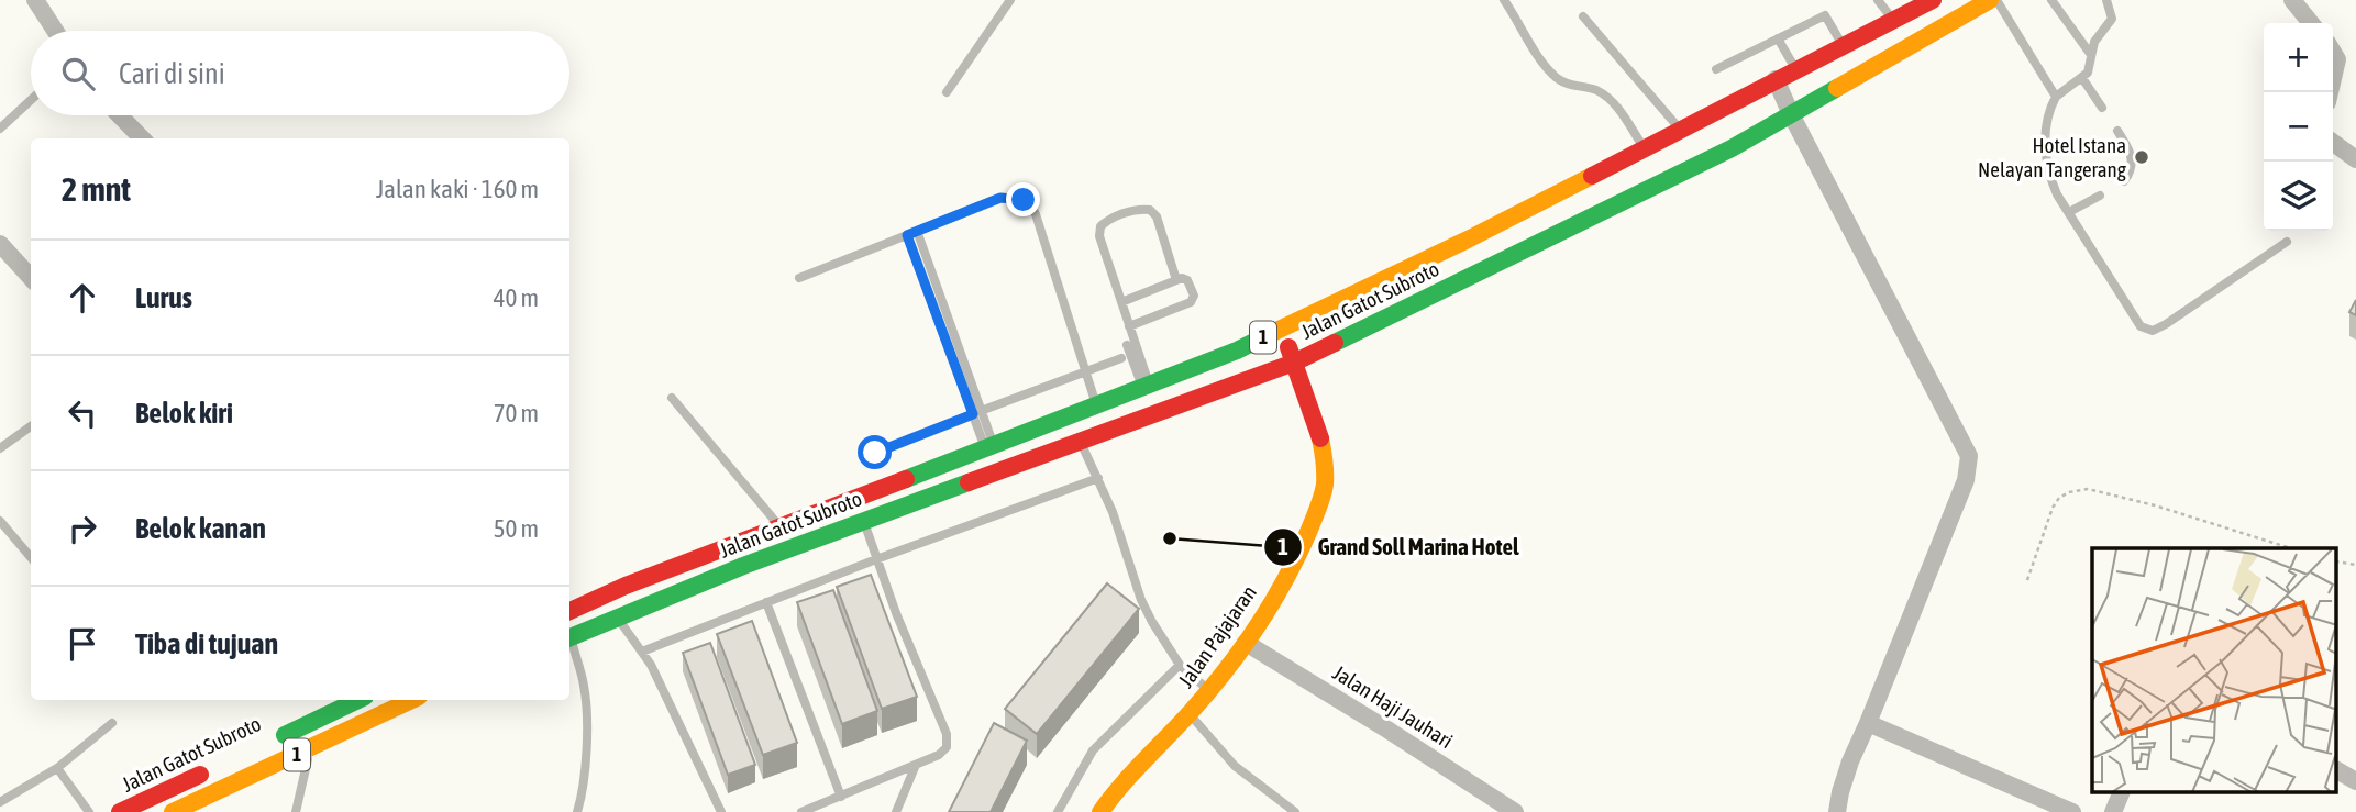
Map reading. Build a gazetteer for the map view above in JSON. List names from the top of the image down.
{
  "streets": {
    "main road": ["Jalan Gatot Subroto", "1", "Jalan Pajajaran"],
    "street": ["Jalan Haji Jauhari"]
  },
  "crossings": [
    ["Jalan Gatot Subroto", "Jalan Pajajaran"],
    ["Jalan Pajajaran", "Jalan Haji Jauhari"]
  ],
  "places": ["Hotel Istana Nelayan Tangerang", "Grand Soll Marina Hotel"],
  "page": {
    "map_buttons": ["+", "−"],
    "search": "Cari di sini",
    "heading": ["2 mnt", "Jalan kaki · 160 m"],
    "list": [
      ["Lurus", "40 m"],
      ["Belok kiri", "70 m"],
      ["Belok kanan", "50 m"],
      "Tiba di tujuan"
    ]
  }
}
